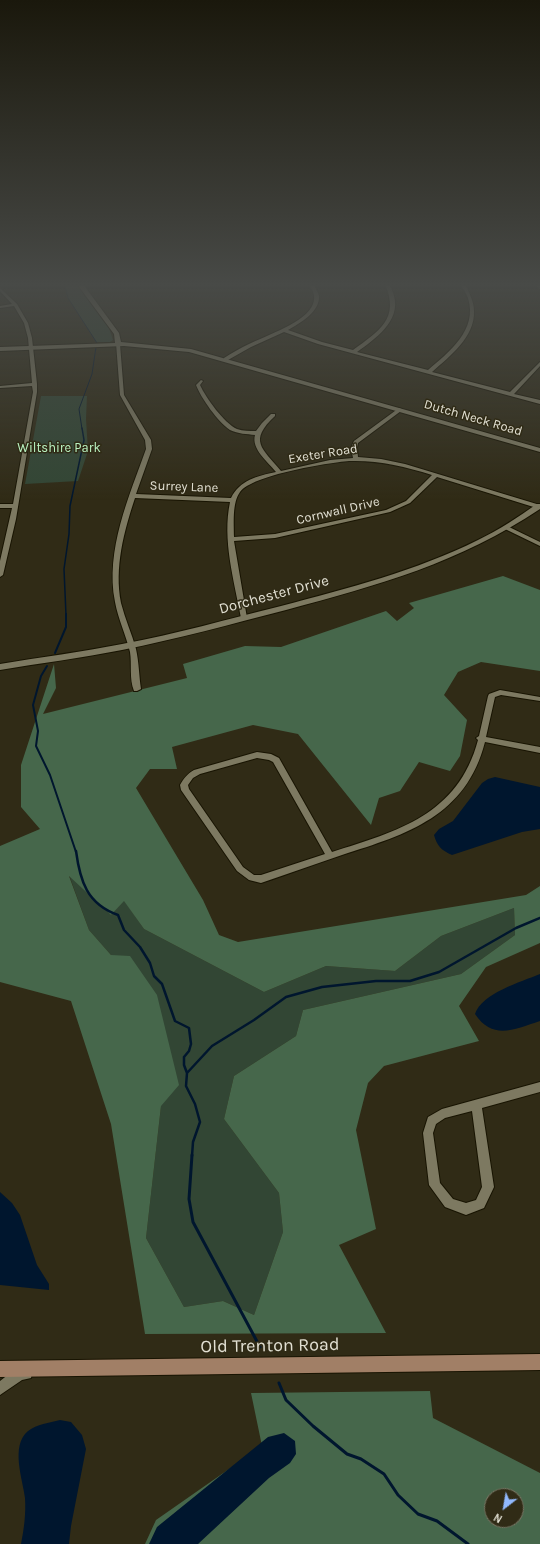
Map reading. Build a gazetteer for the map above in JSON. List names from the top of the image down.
{
  "streets": {
    "main road": ["Old Trenton Road"],
    "street": [
      "Dutch Neck Road",
      "Exeter Road",
      "Surrey Lane",
      "Cornwall Drive",
      "Dorchester Drive"
    ]
  },
  "crossings": [
    ["Exeter Road", "Surrey Lane"],
    ["Exeter Road", "Cornwall Drive"],
    ["Exeter Road", "Dorchester Drive"]
  ],
  "parks": ["Wiltshire Park"],
  "north": "bottom left"
}
